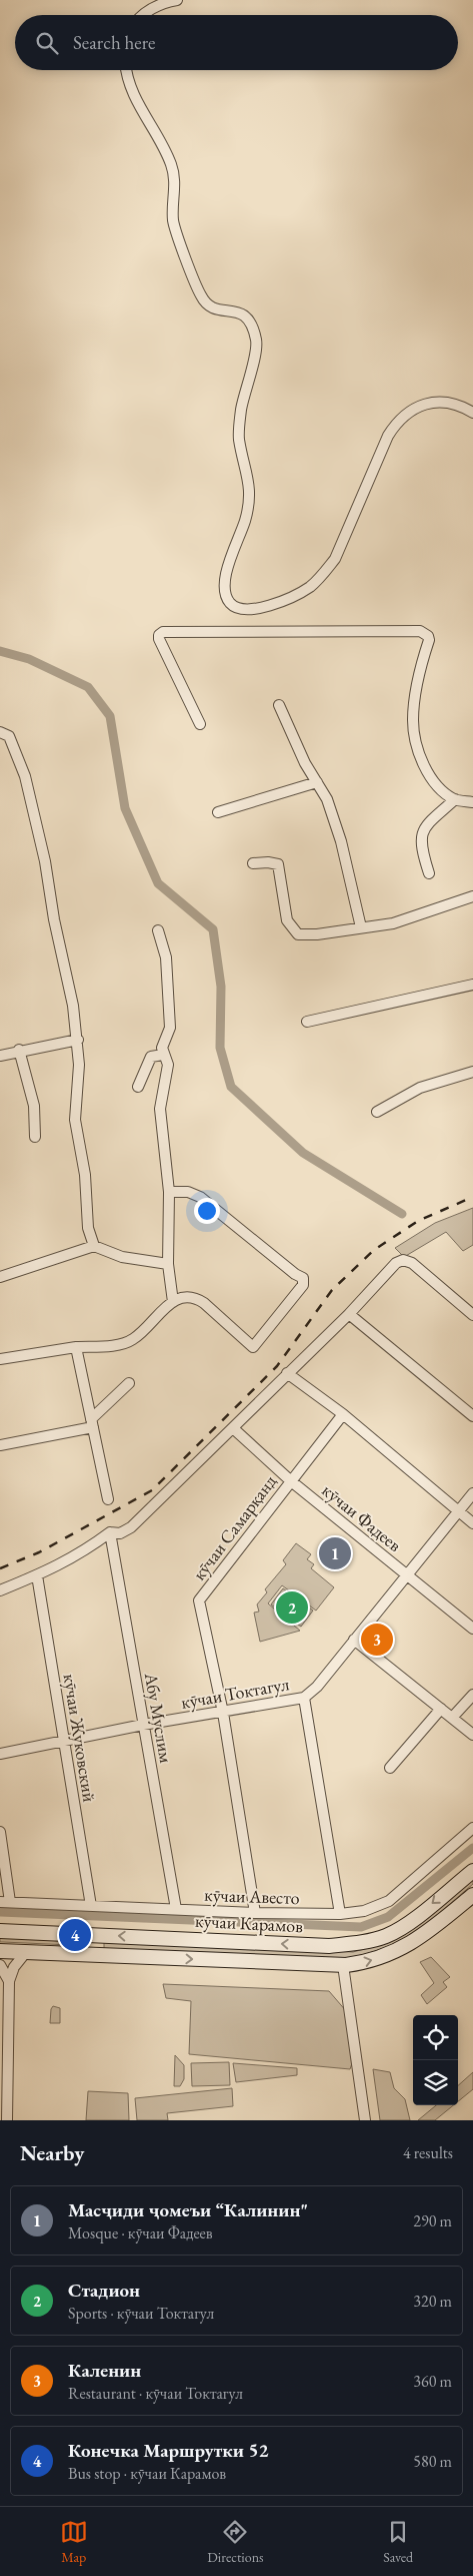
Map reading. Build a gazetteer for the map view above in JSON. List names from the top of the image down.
{
  "streets": {
    "main road": ["кӯчаи Карамов"],
    "street": [
      "кӯчаи Фадеев",
      "кӯчаи Самарқанд",
      "кӯчаи Токтагул",
      "Абу Муслим",
      "кӯчаи Жуковский",
      "кӯчаи Авесто"
    ]
  },
  "crossings": [
    ["кӯчаи Фадеев", "кӯчаи Самарқанд"],
    ["кӯчаи Фадеев", "кӯчаи Токтагул"],
    ["кӯчаи Самарқанд", "кӯчаи Токтагул"],
    ["кӯчаи Самарқанд", "кӯчаи Авесто"],
    ["кӯчаи Токтагул", "Абу Муслим"],
    ["кӯчаи Токтагул", "кӯчаи Жуковский"],
    ["Абу Муслим", "кӯчаи Авесто"],
    ["кӯчаи Жуковский", "кӯчаи Авесто"]
  ],
  "page": {
    "search": "Search here",
    "pins": [
      "1",
      "2",
      "3",
      "4"
    ],
    "heading": ["Nearby", "4 results"],
    "list": [
      {
        "mark": "1",
        "name": "Масҷиди ҷомеъи “Калинин\"",
        "note": "Mosque · кӯчаи Фадеев",
        "value": "290 m"
      },
      {
        "mark": "2",
        "name": "Стадион",
        "note": "Sports · кӯчаи Токтагул",
        "value": "320 m"
      },
      {
        "mark": "3",
        "name": "Каленин",
        "note": "Restaurant · кӯчаи Токтагул",
        "value": "360 m"
      },
      {
        "mark": "4",
        "name": "Конечка Маршрутки 52",
        "note": "Bus stop · кӯчаи Карамов",
        "value": "580 m"
      }
    ],
    "nav": ["Map", "Directions", "Saved"]
  }
}
